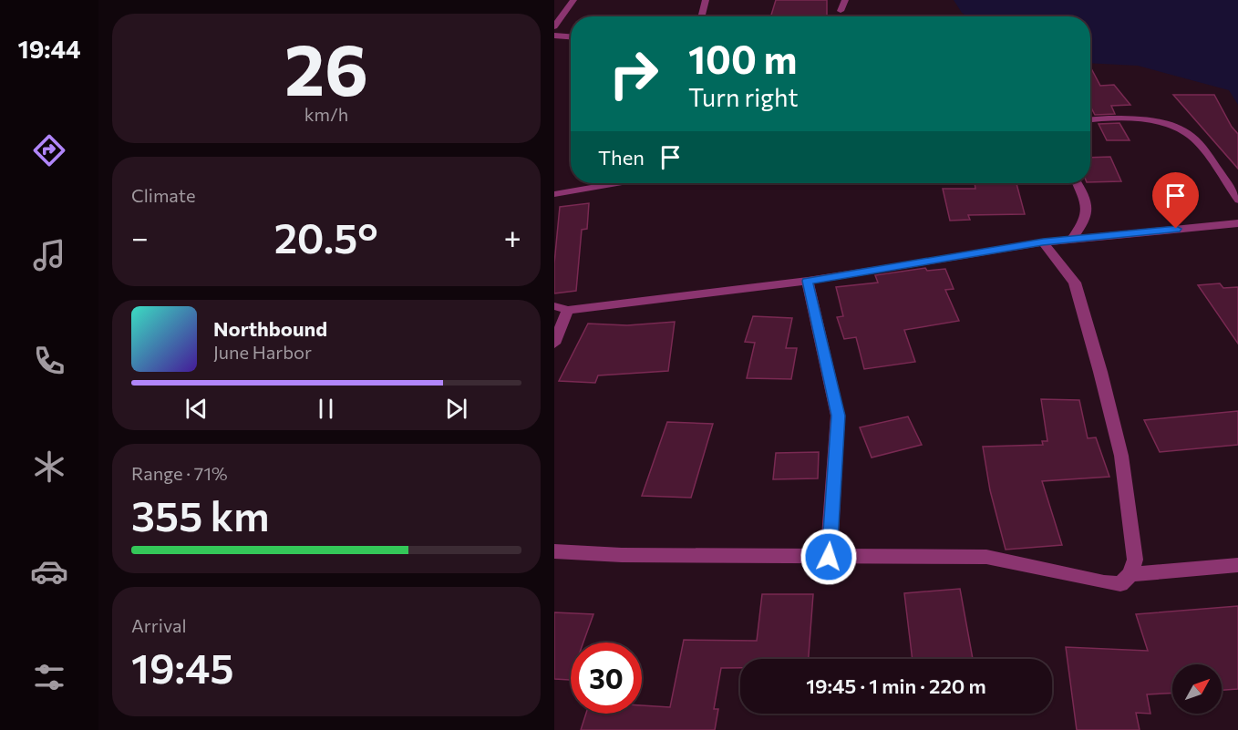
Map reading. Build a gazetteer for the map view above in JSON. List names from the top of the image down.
{
  "north": "top right",
  "page": {
    "tabs": "19:44",
    "tile": [
      ["26", "km/h"],
      "Climate",
      ["Range · 71%", "355 km"],
      ["Arrival", "19:45"]
    ],
    "turn": ["100 m", "Turn right"],
    "then": "Then",
    "heat": ["−", "20.5°", "+"],
    "song": ["Northbound", "June Harbor"],
    "limit": "30",
    "trip": "19:45 · 1 min · 220 m"
  }
}
